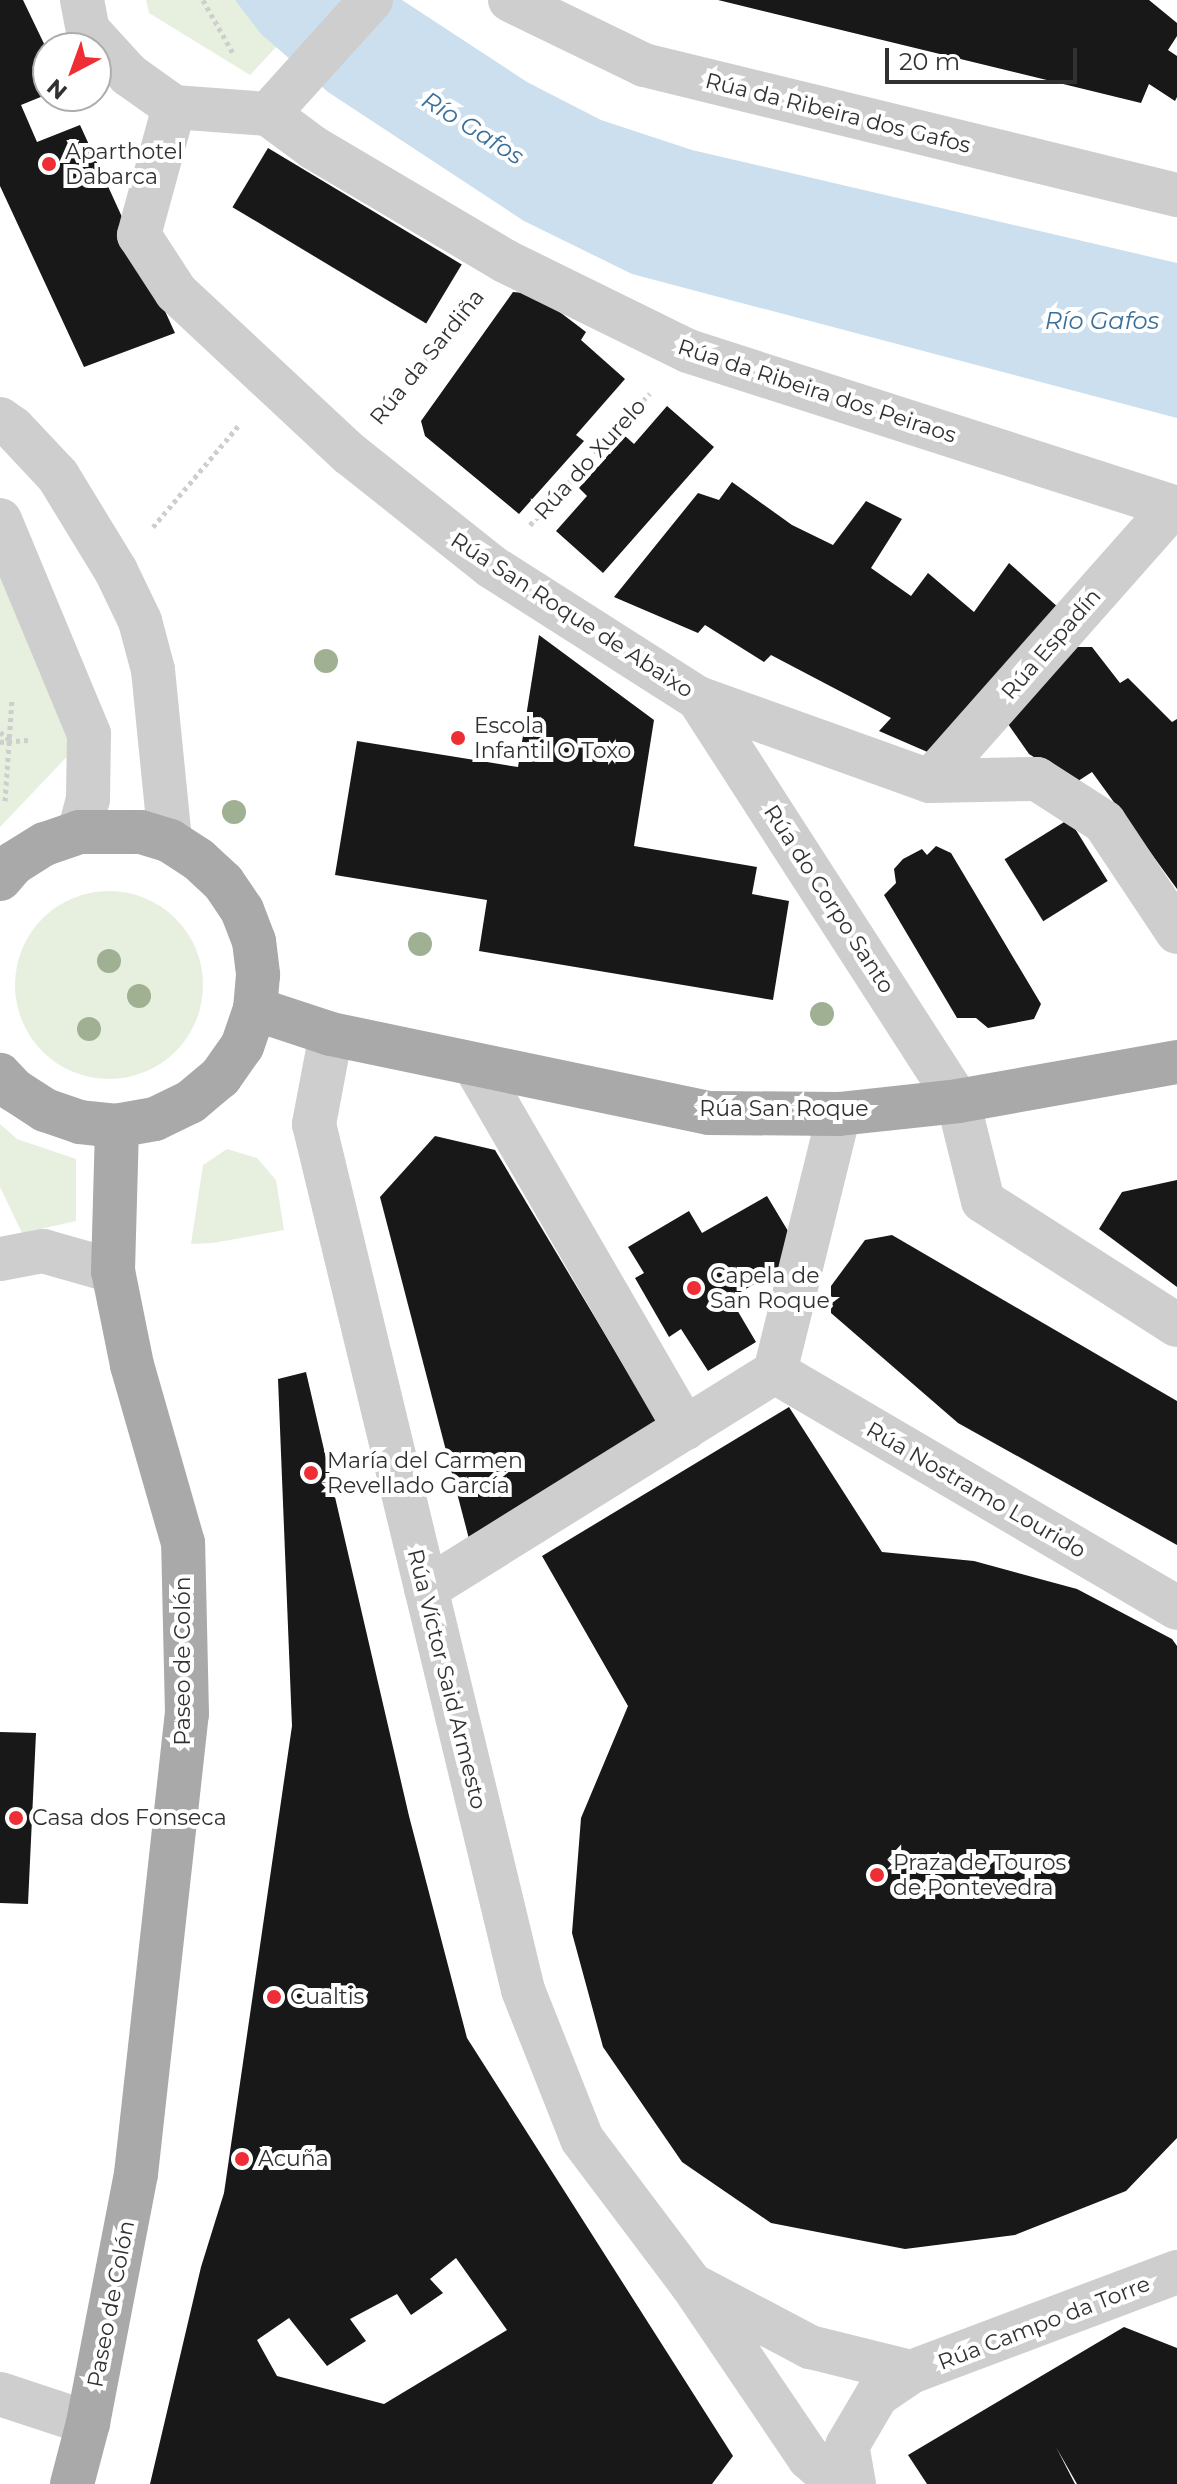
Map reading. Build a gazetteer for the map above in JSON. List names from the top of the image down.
{
  "streets": {
    "main road": ["Rúa San Roque", "Paseo de Colón"],
    "street": [
      "Rúa da Ribeira dos Gafos",
      "Rúa da Ribeira dos Peiraos",
      "Rúa San Roque de Abaixo",
      "Rúa Espadín",
      "Rúa do Corpo Santo",
      "Rúa Nostramo Lourido",
      "Rúa Víctor Said Armesto",
      "Rúa Campo da Torre"
    ],
    "path": ["Rúa da Sardiña", "Rúa do Xurelo"]
  },
  "crossings": [
    ["Rúa da Sardiña", "Rúa da Ribeira dos Peiraos"],
    ["Rúa da Sardiña", "Rúa San Roque de Abaixo"],
    ["Rúa da Ribeira dos Peiraos", "Rúa do Xurelo"],
    ["Rúa da Ribeira dos Peiraos", "Rúa Espadín"],
    ["Rúa do Xurelo", "Rúa San Roque de Abaixo"],
    ["Rúa San Roque de Abaixo", "Rúa Espadín"],
    ["Rúa San Roque de Abaixo", "Rúa do Corpo Santo"],
    ["Rúa do Corpo Santo", "Rúa San Roque"],
    ["Rúa San Roque", "Rúa Víctor Said Armesto"],
    ["Rúa Víctor Said Armesto", "Rúa Campo da Torre"]
  ],
  "water": ["Río Gafos"],
  "places": [
    "Aparthotel Dabarca",
    "Escola Infantil O Toxo",
    "Capela de San Roque",
    "María del Carmen Revellado García",
    "Casa dos Fonseca",
    "Praza de Touros de Pontevedra",
    "Cualtis",
    "Acuña"
  ],
  "scale_bar": "20 m",
  "north": "bottom left"
}
